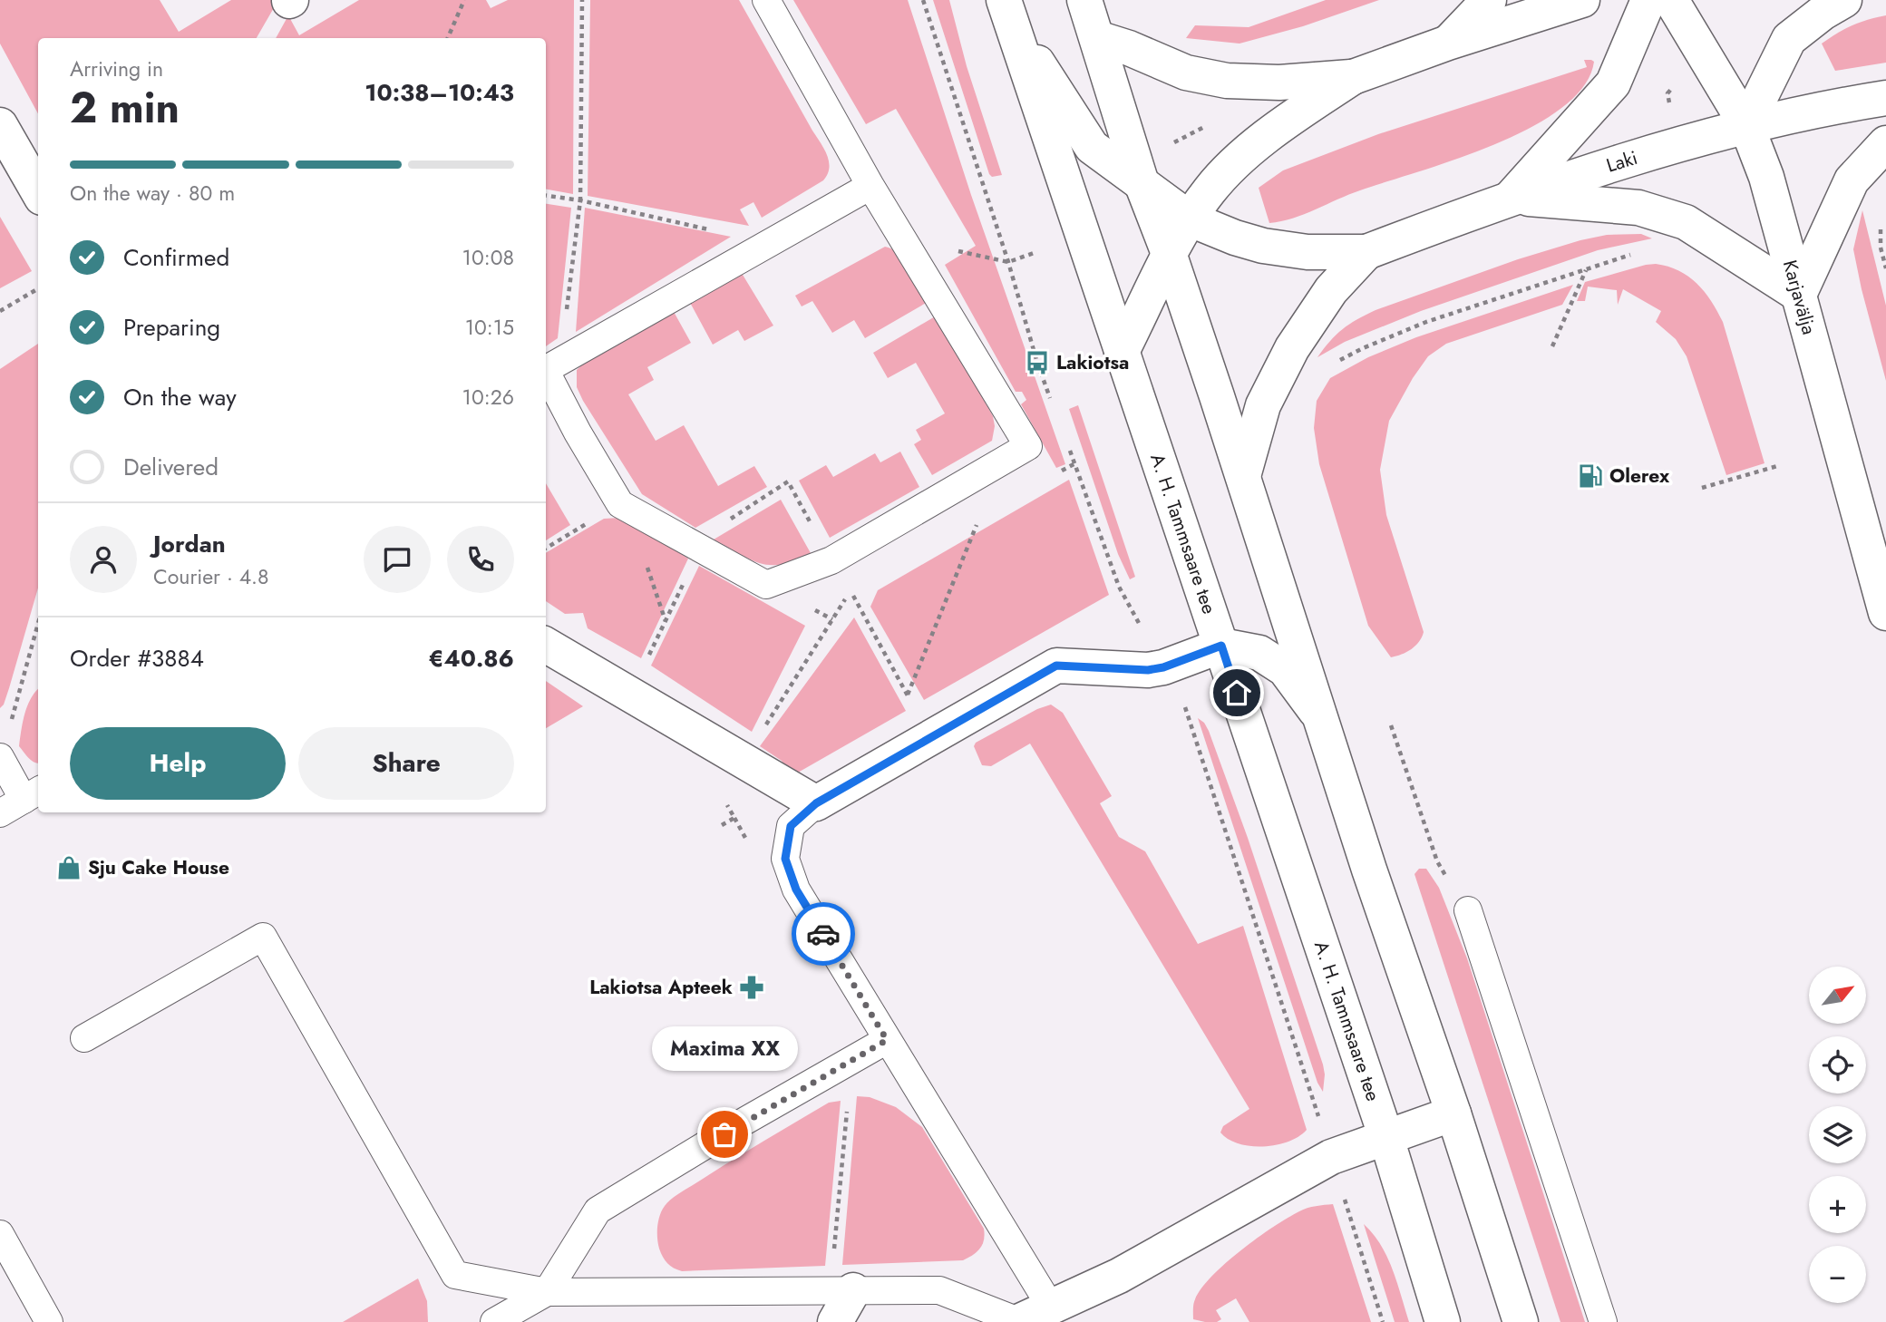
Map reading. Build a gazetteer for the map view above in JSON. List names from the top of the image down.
{
  "streets": {
    "main road": ["Laki", "Karjavälja", "A. H. Tammsaare tee"]
  },
  "crossings": [
    ["Laki", "Karjavälja"]
  ],
  "places": {
    "bus stop": ["Lakiotsa"],
    "fuel station": ["Olerex"],
    "shop": ["Sju Cake House"],
    "pharmacy": ["Lakiotsa Apteek"],
    "other": ["Maxima XX"]
  },
  "north": "top right",
  "page": {
    "heading": ["2 min", "Arriving in", "10:38–10:43"],
    "panel": [
      "Jordan",
      "Courier · 4.8",
      "Order #3884",
      "€40.86"
    ],
    "bar": "On the way · 80 m",
    "list": [
      ["Confirmed", "10:08"],
      ["Preparing", "10:15"],
      ["On the way", "10:26"],
      "Delivered"
    ],
    "buttons": ["Help", "Share"],
    "map_buttons": ["+", "−"],
    "bubble": "Maxima XX"
  }
}
